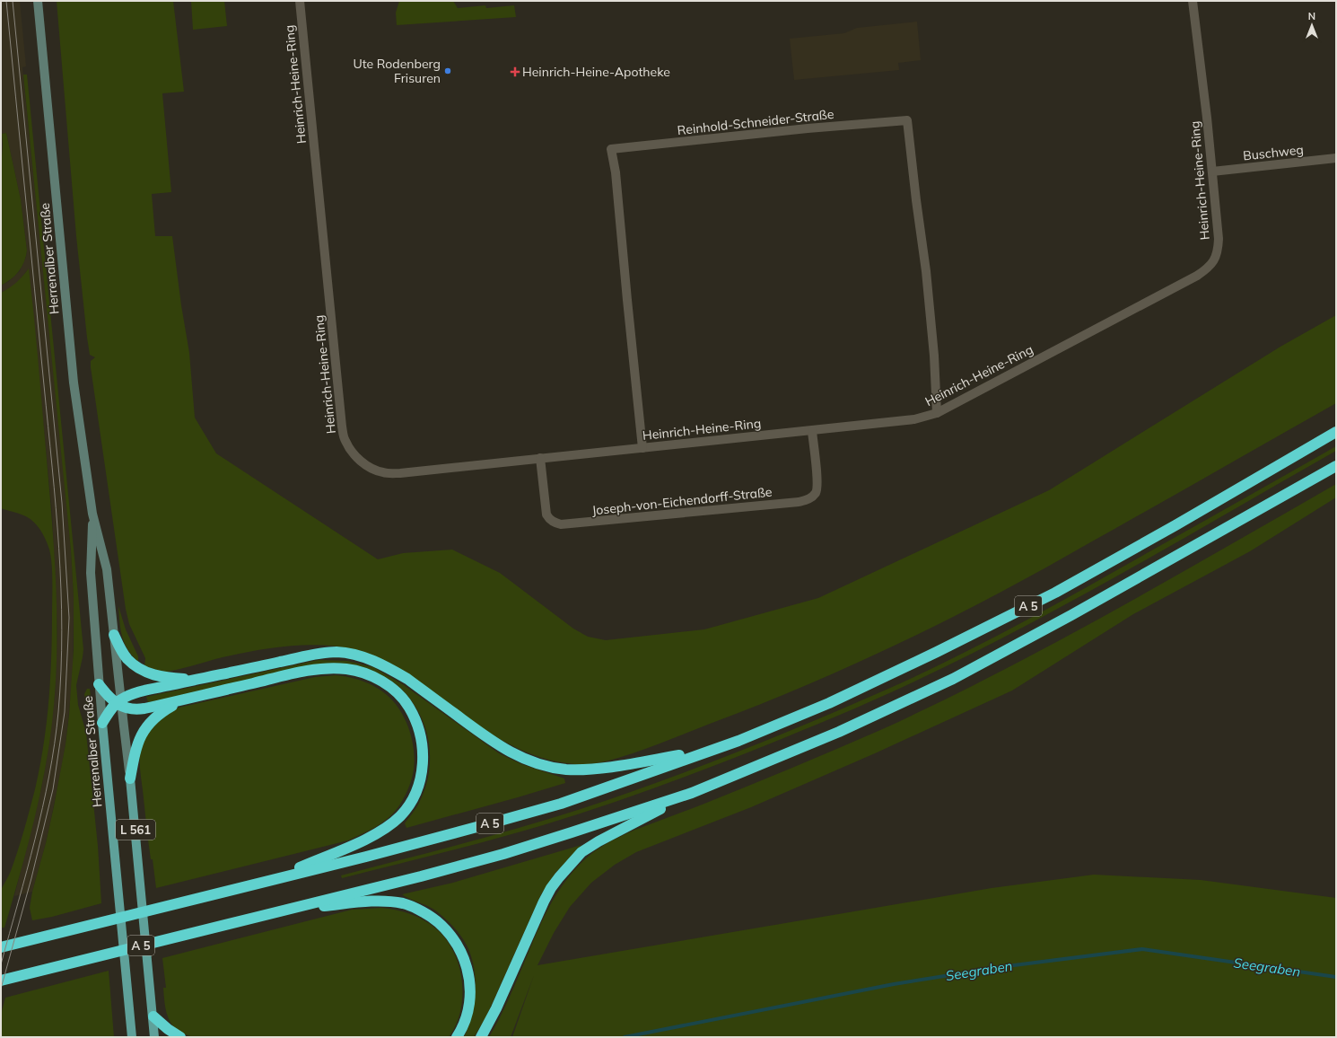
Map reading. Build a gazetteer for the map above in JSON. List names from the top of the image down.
{
  "streets": {
    "highway": ["A 5"],
    "main road": ["Herrenalber Straße", "L 561"],
    "street": [
      "Heinrich-Heine-Ring",
      "Reinhold-Schneider-Straße",
      "Buschweg",
      "Joseph-von-Eichendorff-Straße"
    ]
  },
  "crossings": [
    ["Heinrich-Heine-Ring", "Reinhold-Schneider-Straße"],
    ["Heinrich-Heine-Ring", "Buschweg"],
    ["Heinrich-Heine-Ring", "Joseph-von-Eichendorff-Straße"],
    ["Herrenalber Straße", "L 561"]
  ],
  "water": ["Seegraben"],
  "places": {
    "other": ["Ute Rodenberg Frisuren"],
    "health": ["Heinrich-Heine-Apotheke"]
  },
  "north": "top"
}
